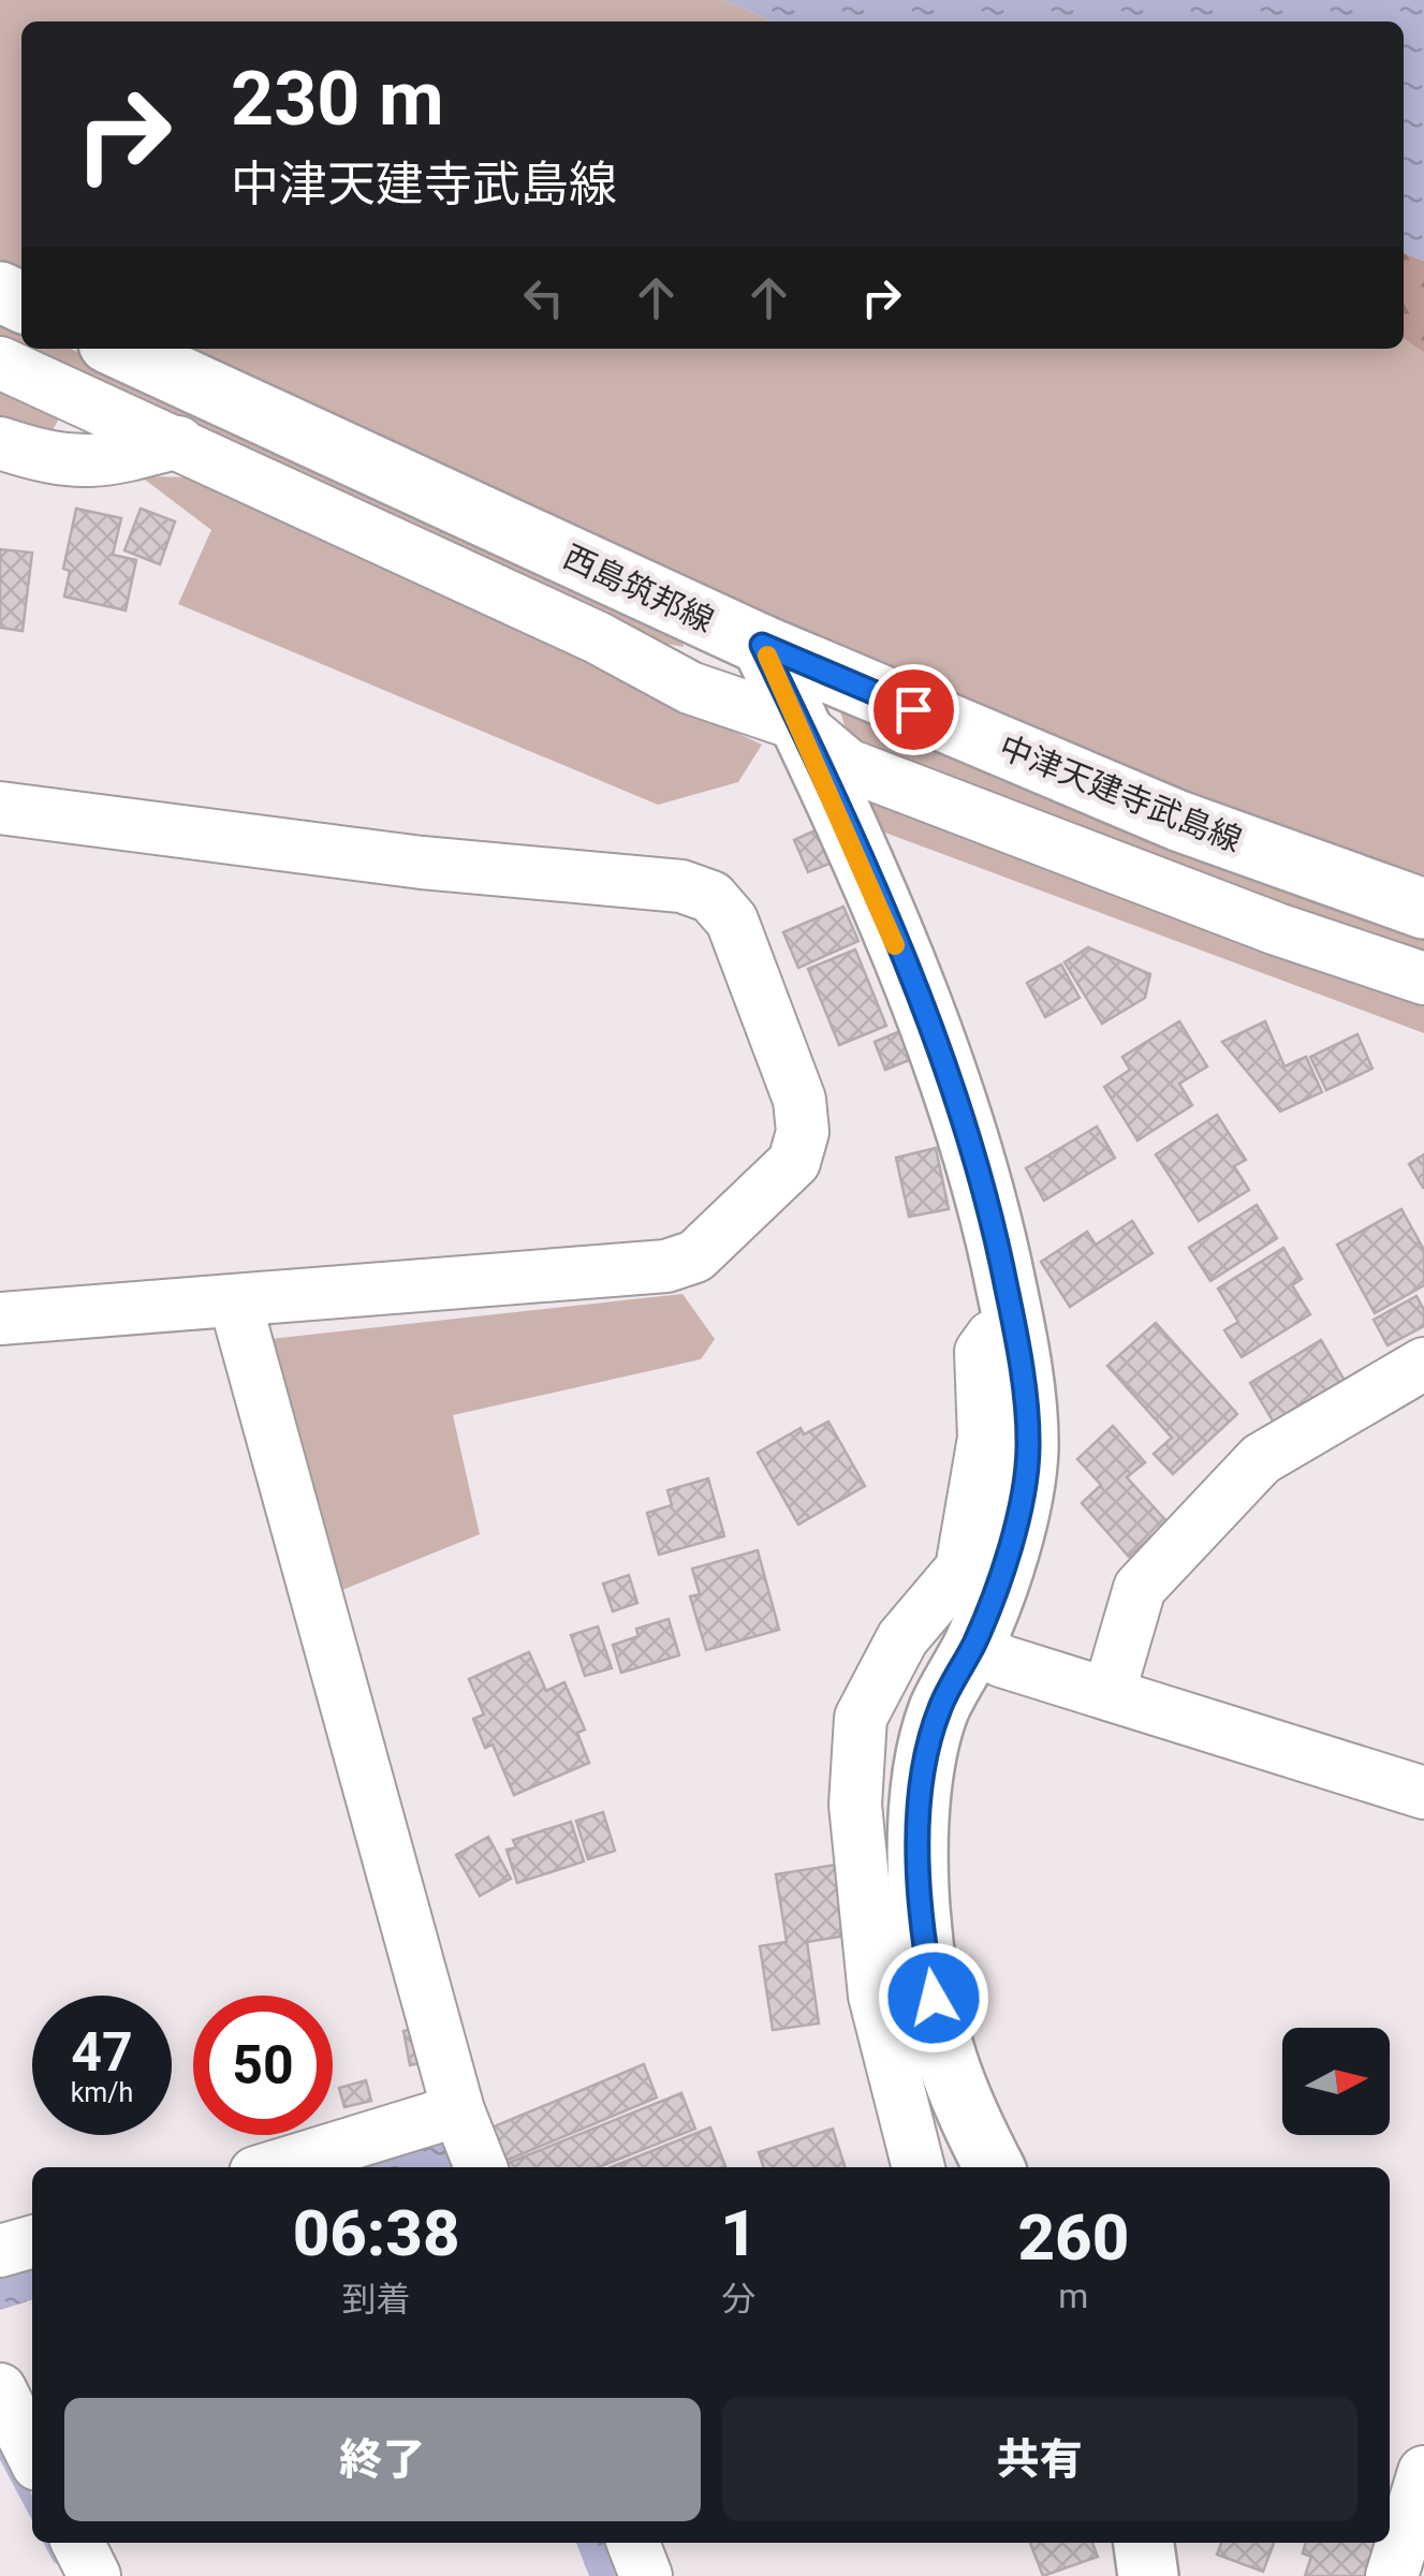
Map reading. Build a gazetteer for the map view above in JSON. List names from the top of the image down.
{
  "streets": {
    "main road": ["西島筑邦線", "中津天建寺武島線"]
  },
  "crossings": [
    ["西島筑邦線", "中津天建寺武島線"]
  ],
  "north": "right",
  "page": {
    "turn": ["230 m", "中津天建寺武島線"],
    "speed": "47 km/h",
    "limit": "50",
    "eta": [
      "06:38",
      "到着",
      "1",
      "分",
      "260",
      "m"
    ],
    "buttons": ["終了", "共有"]
  }
}
